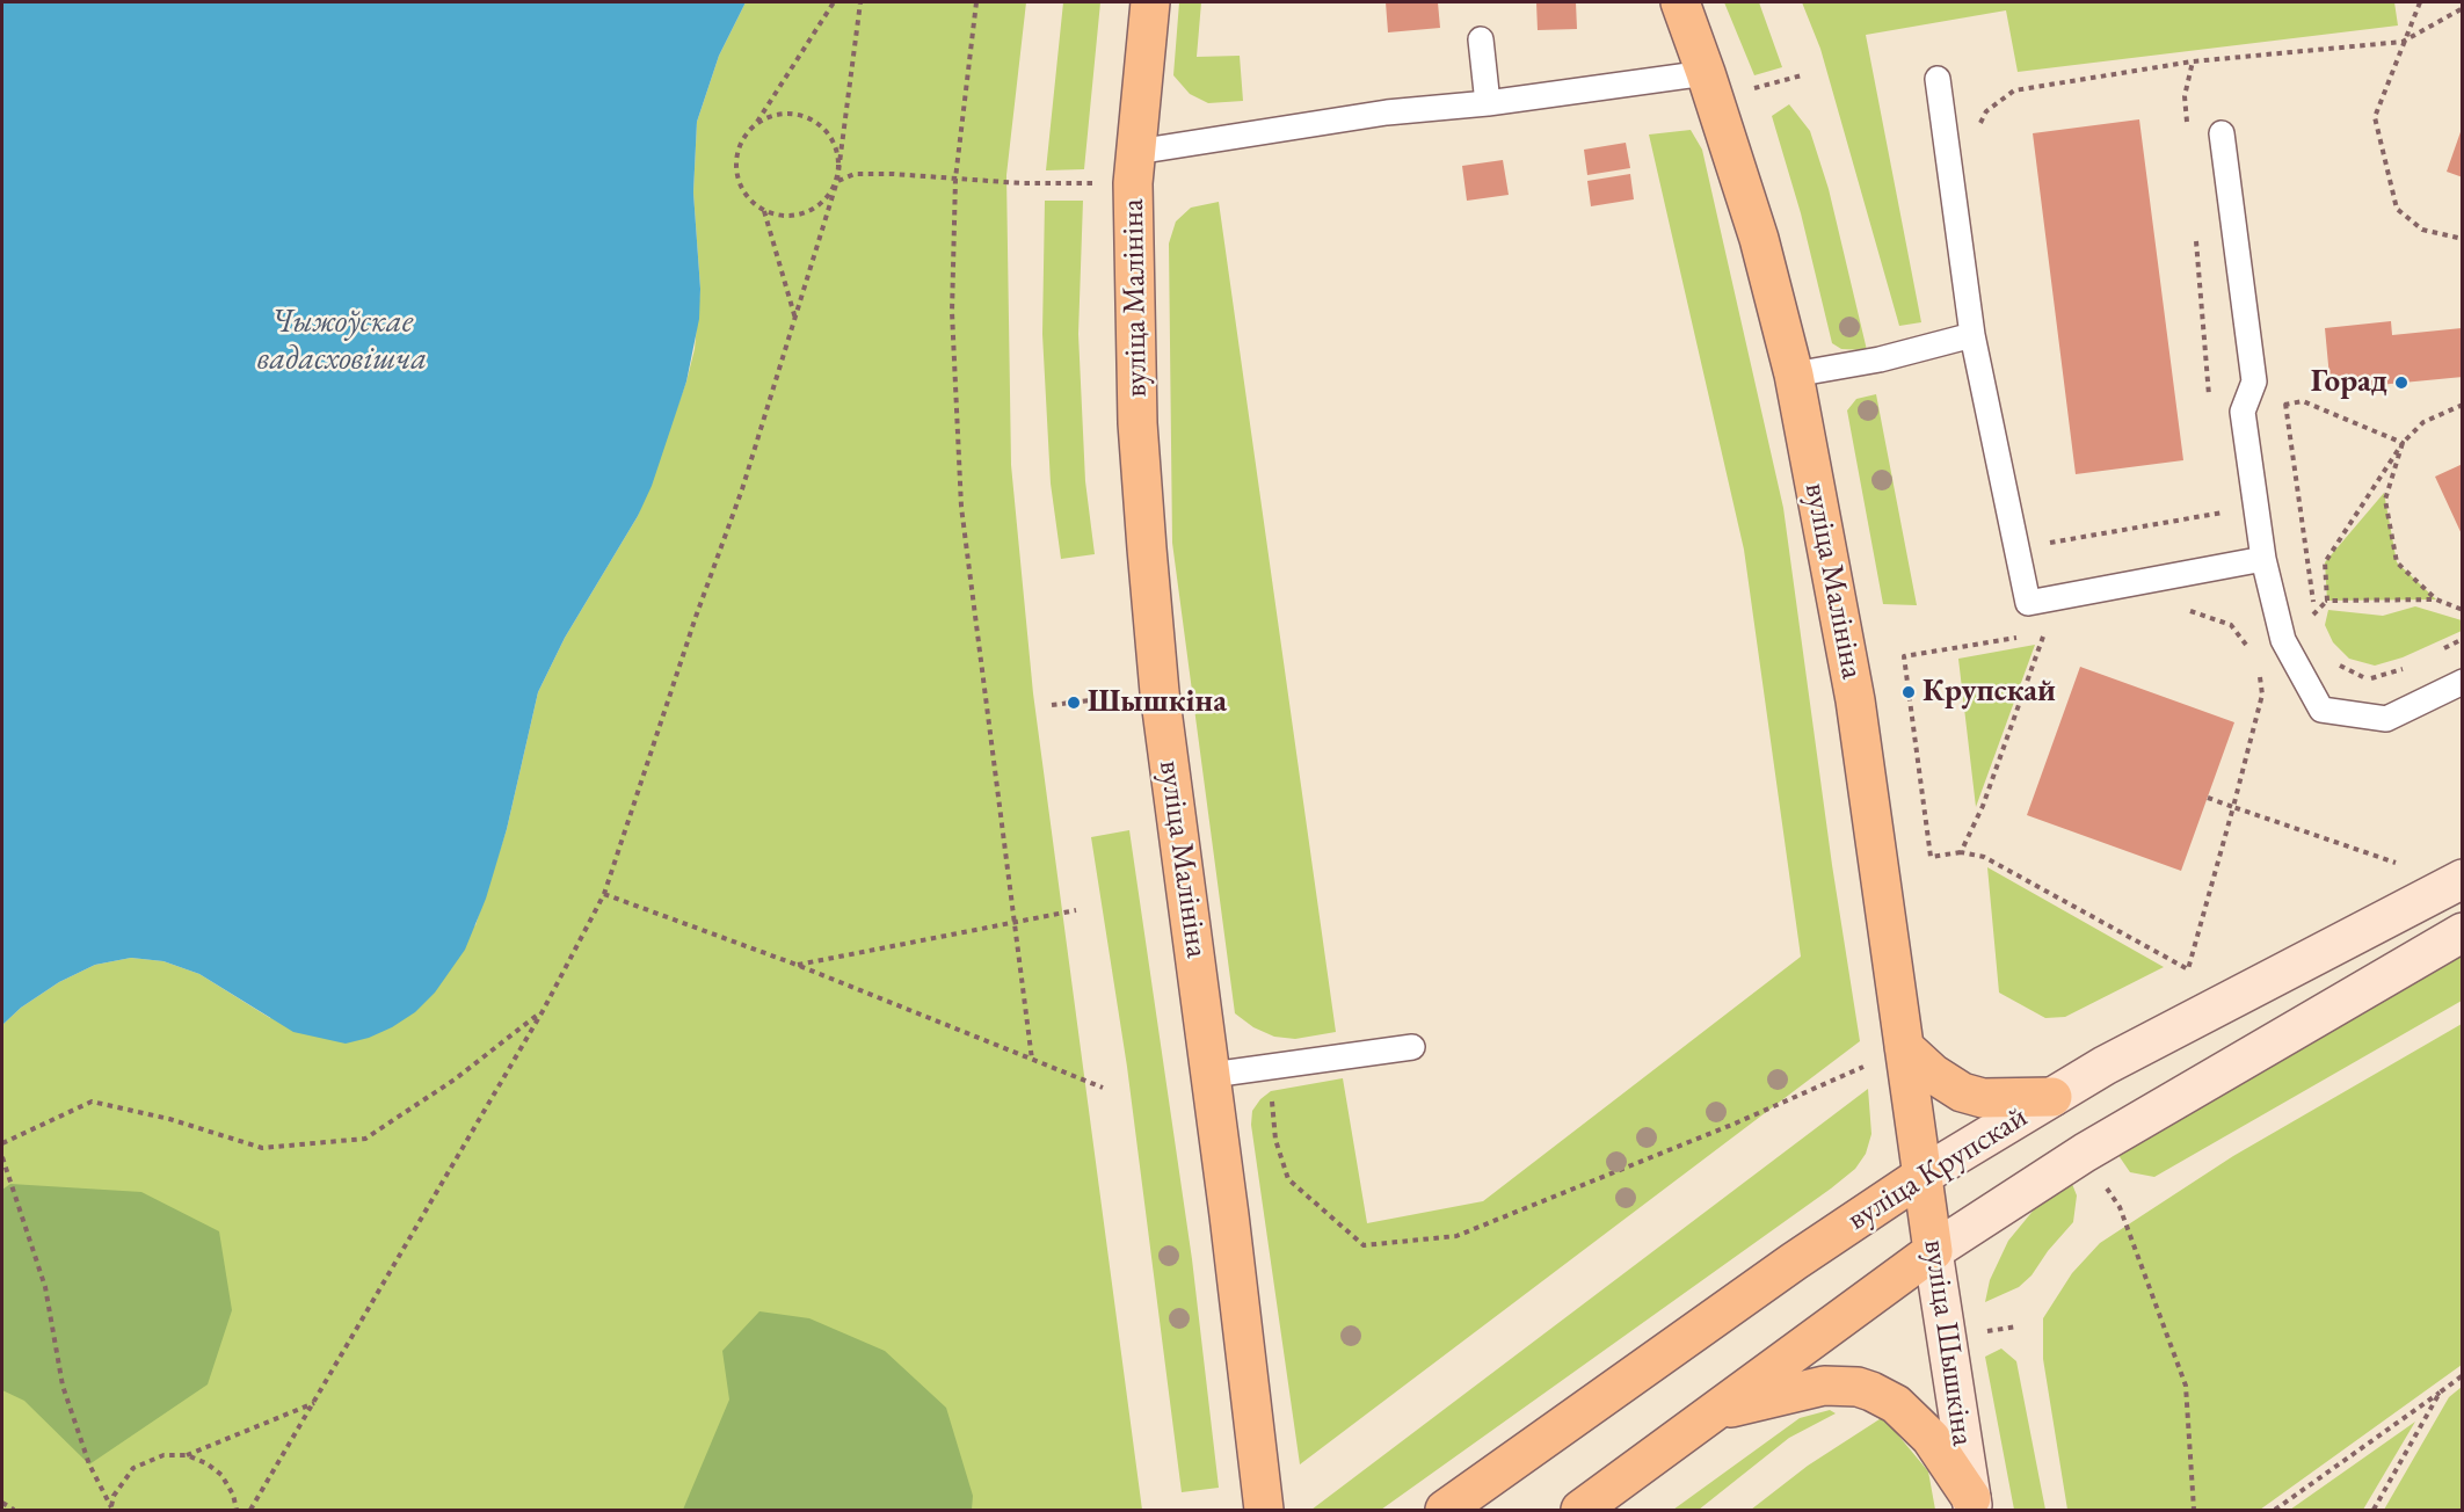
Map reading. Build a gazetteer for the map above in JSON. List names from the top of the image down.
{
  "streets": {
    "main road": ["вуліца Малініна", "вуліца Крупскай", "вуліца Шышкіна"]
  },
  "crossings": [
    ["вуліца Малініна", "вуліца Крупскай"],
    ["вуліца Малініна", "вуліца Шышкіна"],
    ["вуліца Крупскай", "вуліца Шышкіна"]
  ],
  "water": ["Чыжоўскае вадасховішча"],
  "places": ["Горад", "Крупскай", "Шышкіна"]
}
